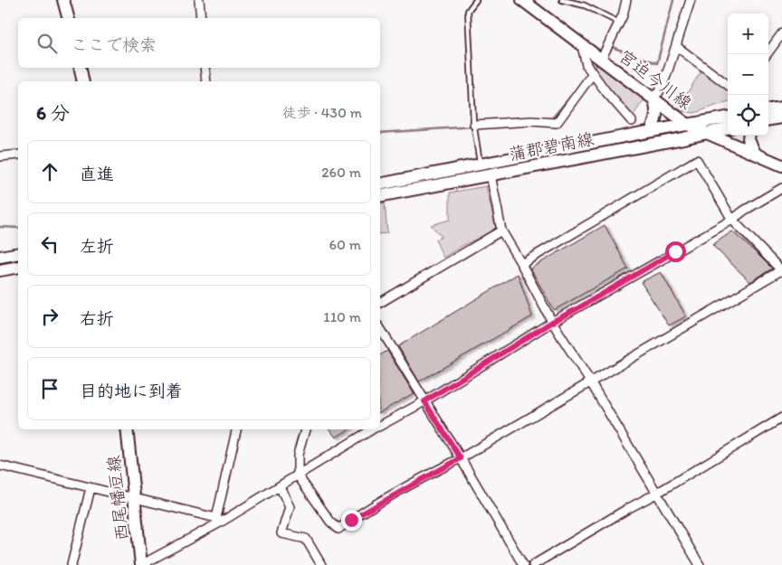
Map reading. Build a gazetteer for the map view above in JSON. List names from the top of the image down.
{
  "streets": {
    "main road": ["宮迫今川線", "蒲郡碧南線", "西尾幡豆線"]
  },
  "crossings": [
    ["宮迫今川線", "蒲郡碧南線"]
  ],
  "page": {
    "map_buttons": ["+", "−"],
    "search": "ここで検索",
    "heading": ["6 分", "徒歩 · 430 m"],
    "list": [
      ["直進", "260 m"],
      ["左折", "60 m"],
      ["右折", "110 m"],
      "目的地に到着"
    ]
  }
}
